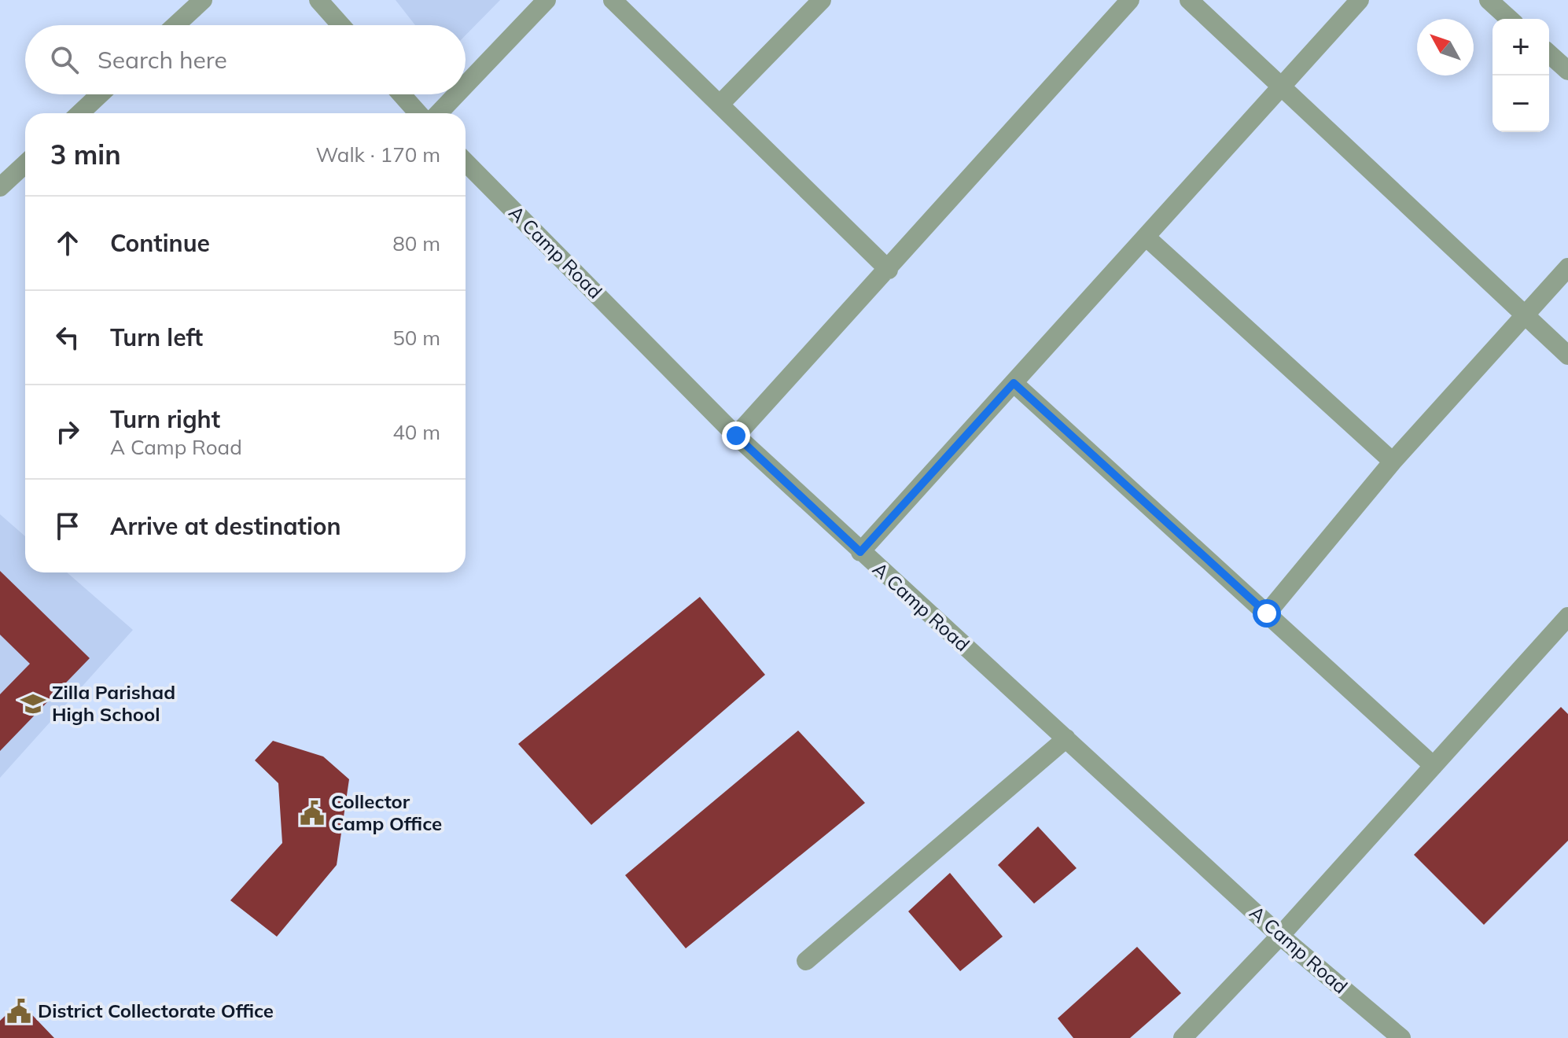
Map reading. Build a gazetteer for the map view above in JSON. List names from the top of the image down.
{
  "streets": {
    "street": ["A Camp Road"]
  },
  "places": {
    "school or university": ["Zilla Parishad High School"],
    "public building": ["Collector Camp Office", "District Collectorate Office"]
  },
  "north": "top left",
  "page": {
    "map_buttons": ["+", "−"],
    "search": "Search here",
    "heading": ["3 min", "Walk · 170 m"],
    "list": [
      ["Continue", "80 m"],
      ["Turn left", "50 m"],
      ["Turn right", "A Camp Road", "40 m"],
      "Arrive at destination"
    ]
  }
}
